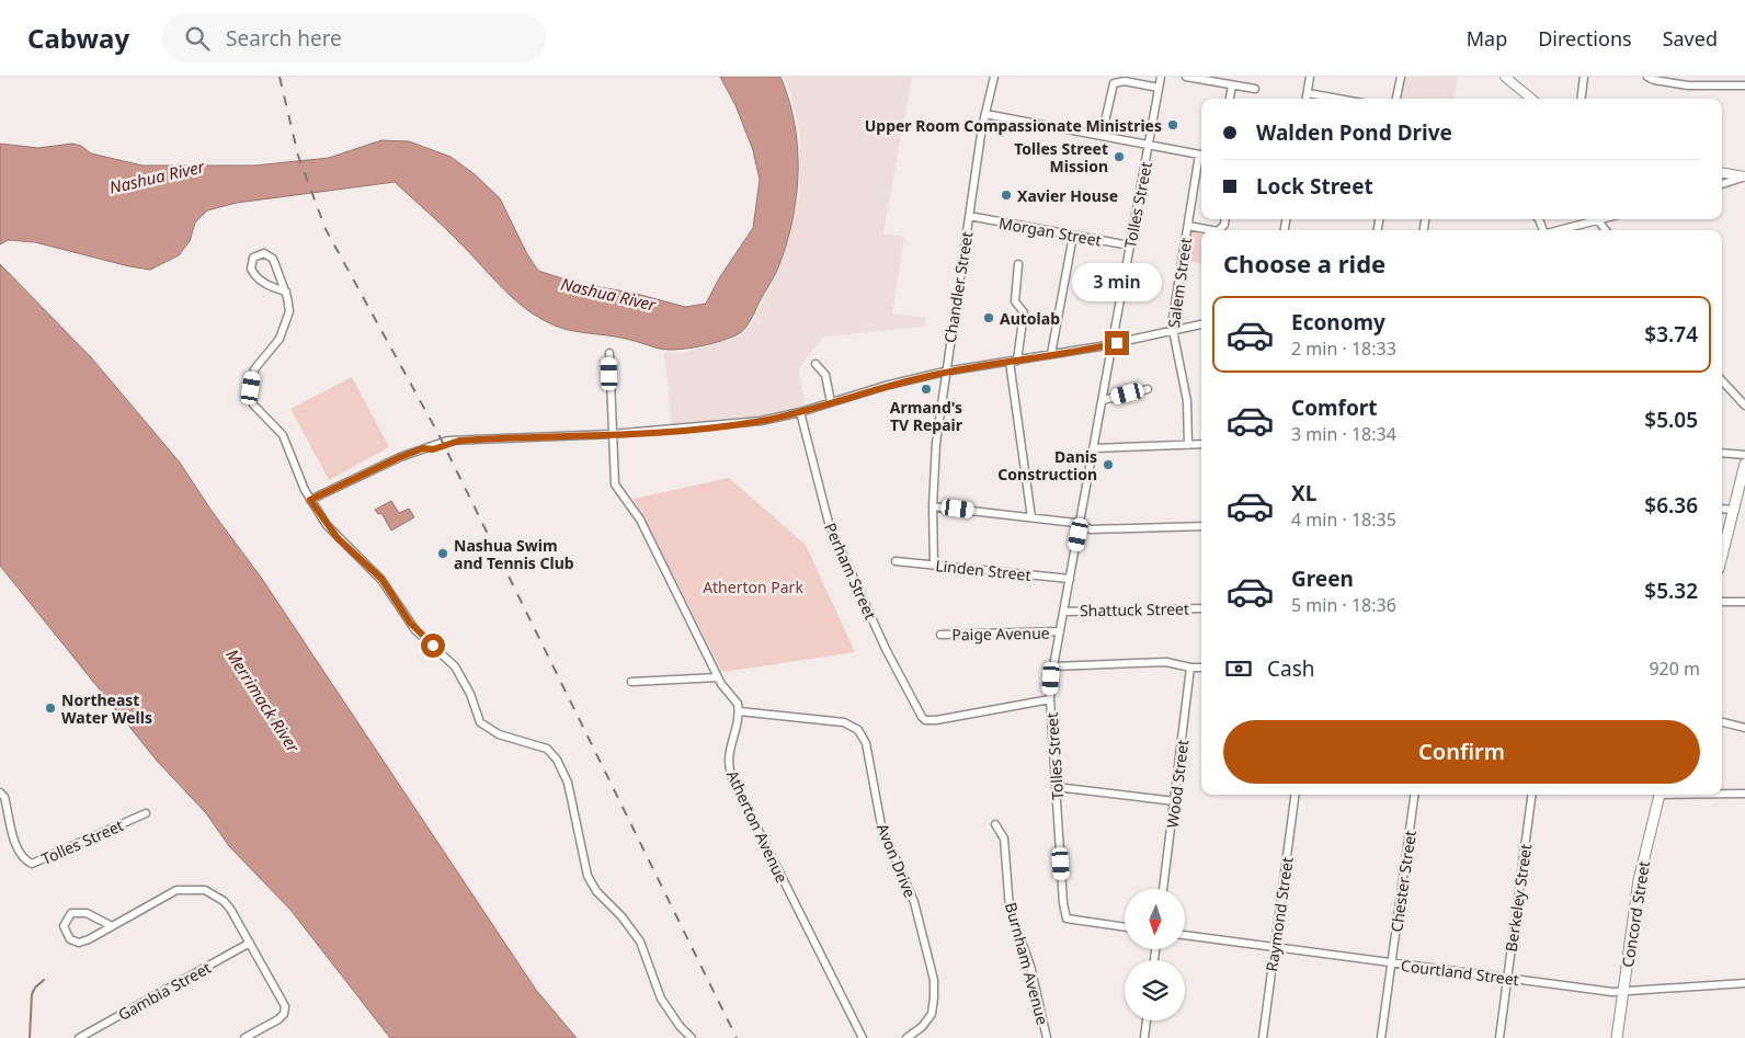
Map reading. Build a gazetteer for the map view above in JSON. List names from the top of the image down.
{
  "streets": {
    "main road": ["Concord Street"],
    "street": [
      "Tolles Street",
      "Morgan Street",
      "Salem Street",
      "Chandler Street",
      "Linden Street",
      "Perham Street",
      "Shattuck Street",
      "Paige Avenue",
      "Wood Street",
      "Atherton Avenue",
      "Avon Drive",
      "Chester Street",
      "Berkeley Street",
      "Raymond Street",
      "Burnham Avenue",
      "Courtland Street",
      "Gambia Street"
    ]
  },
  "crossings": [
    ["Tolles Street", "Morgan Street"],
    ["Tolles Street", "Linden Street"],
    ["Tolles Street", "Perham Street"],
    ["Tolles Street", "Shattuck Street"],
    ["Tolles Street", "Paige Avenue"],
    ["Morgan Street", "Chandler Street"],
    ["Chandler Street", "Linden Street"],
    ["Atherton Avenue", "Avon Drive"],
    ["Chester Street", "Courtland Street"],
    ["Berkeley Street", "Courtland Street"],
    ["Raymond Street", "Courtland Street"],
    ["Concord Street", "Courtland Street"]
  ],
  "water": ["Nashua River", "Merrimack River"],
  "parks": ["Atherton Park"],
  "places": [
    "Upper Room Compassionate Ministries",
    "Tolles Street Mission",
    "Xavier House",
    "Autolab",
    "Armand's TV Repair",
    "Danis Construction",
    "Nashua Swim and Tennis Club",
    "Northeast Water Wells"
  ],
  "north": "bottom",
  "page": {
    "header": "Cabway",
    "search": "Search here",
    "nav": ["Map", "Directions", "Saved"],
    "banner": ["Walden Pond Drive", "Lock Street"],
    "heading": "Choose a ride",
    "bubble": "3 min",
    "list": [
      {
        "name": "Economy",
        "note": "2 min · 18:33",
        "value": "$3.74"
      },
      {
        "name": "Comfort",
        "note": "3 min · 18:34",
        "value": "$5.05"
      },
      {
        "name": "XL",
        "note": "4 min · 18:35",
        "value": "$6.36"
      },
      {
        "name": "Green",
        "note": "5 min · 18:36",
        "value": "$5.32"
      }
    ],
    "pay": ["Cash", "920 m"],
    "buttons": "Confirm"
  }
}
